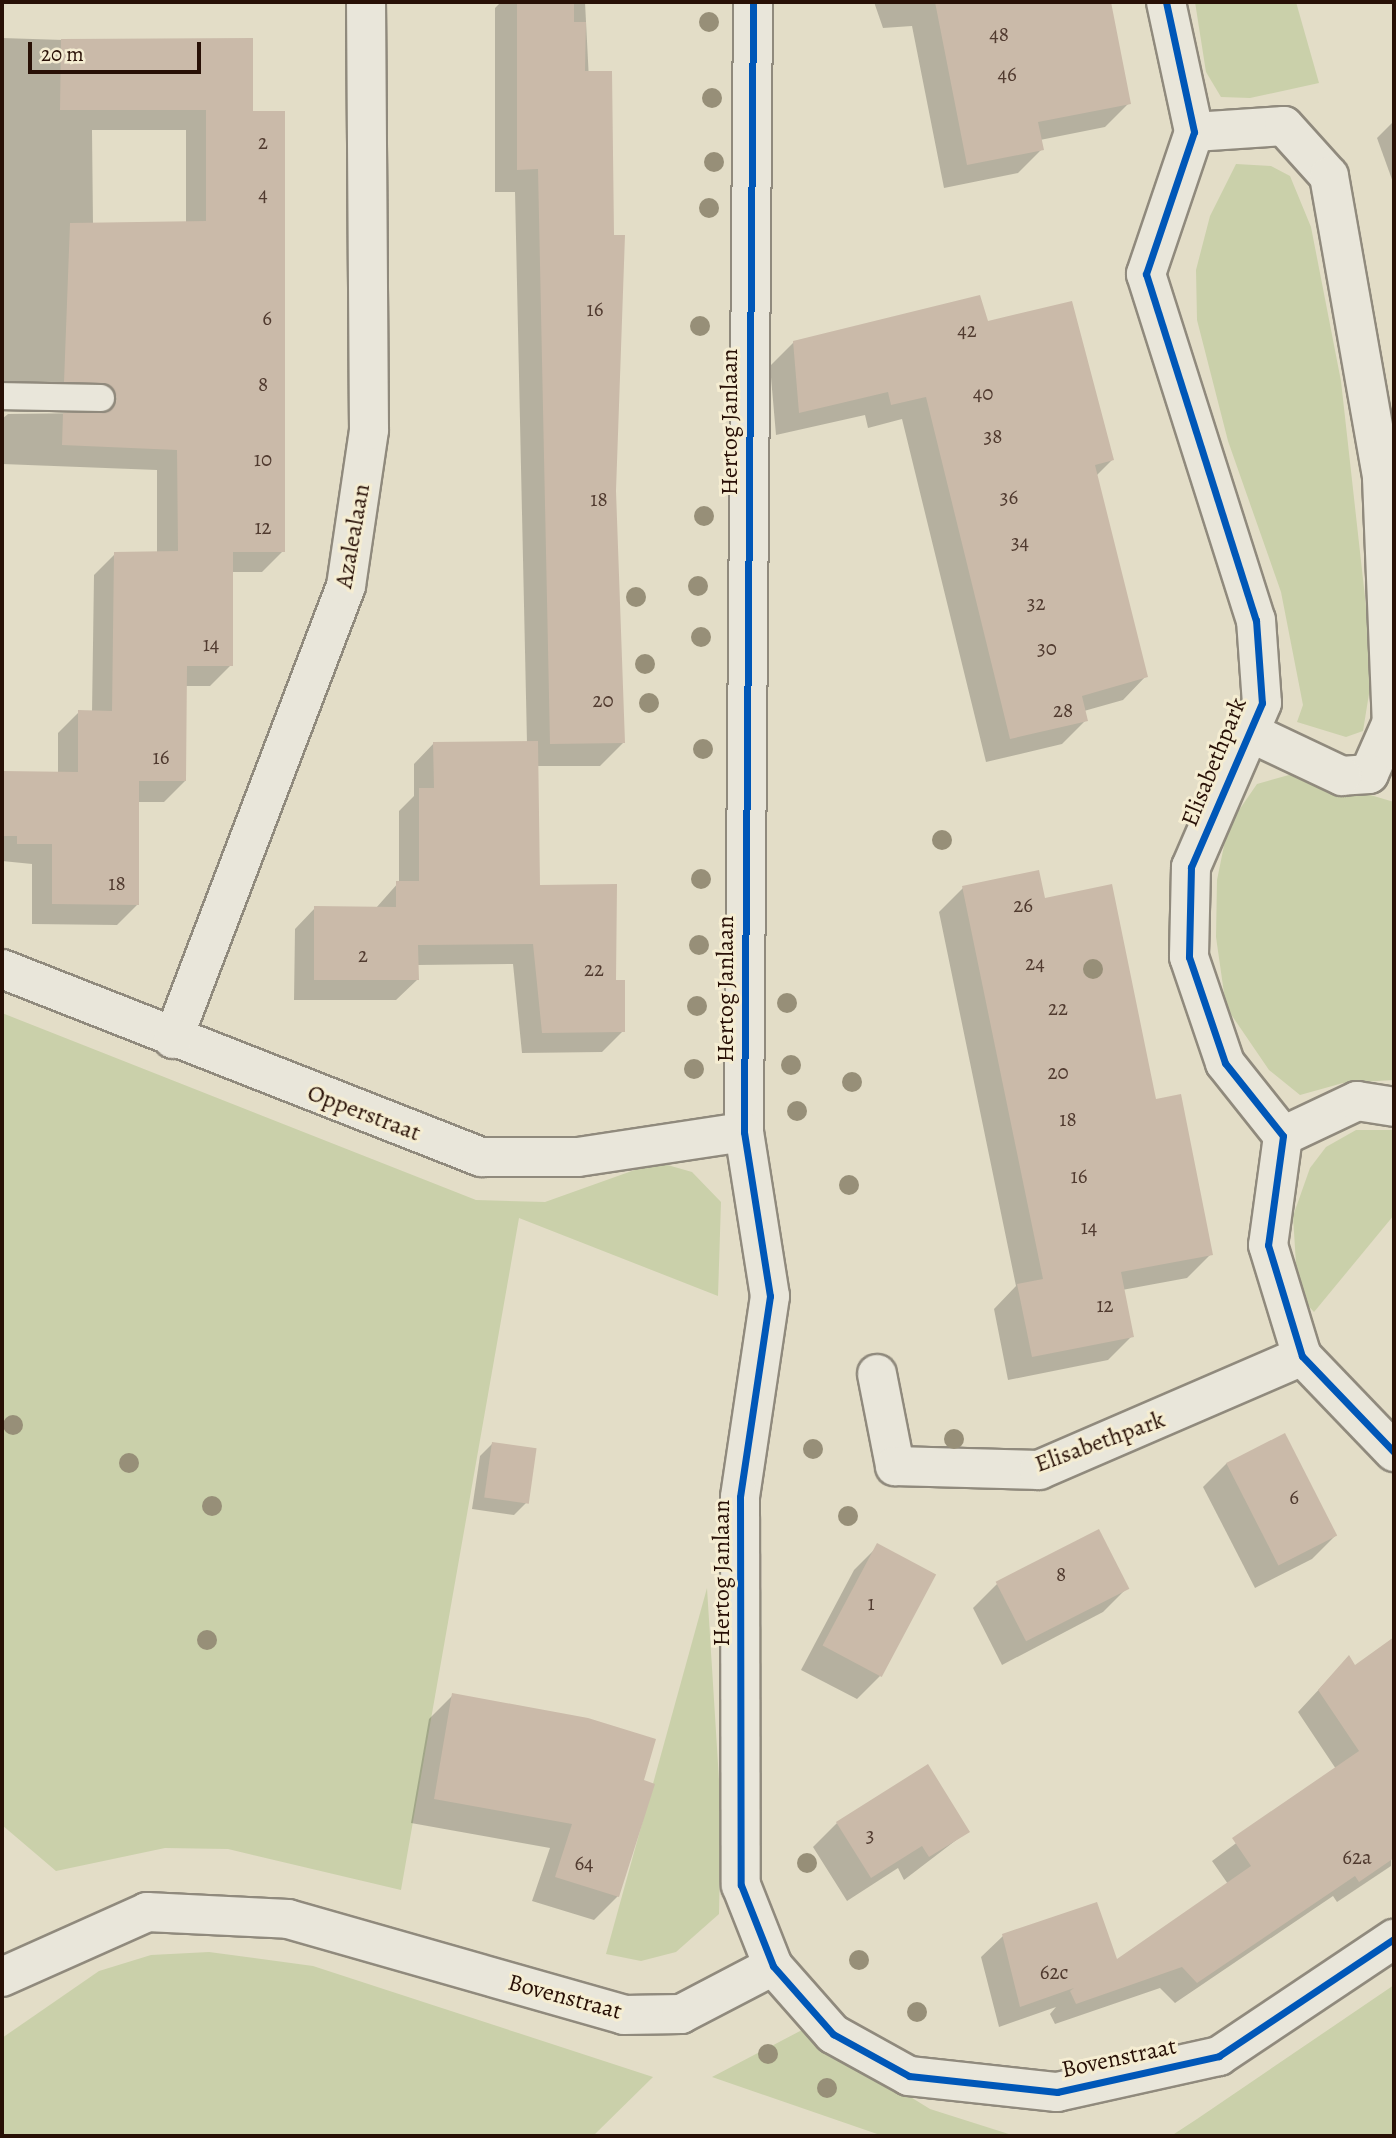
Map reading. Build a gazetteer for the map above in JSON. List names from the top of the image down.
{
  "streets": {
    "street": [
      "Hertog Janlaan",
      "Azalealaan",
      "Elisabethpark",
      "Opperstraat",
      "Bovenstraat"
    ]
  },
  "crossings": [
    ["Hertog Janlaan", "Opperstraat"],
    ["Hertog Janlaan", "Bovenstraat"],
    ["Azalealaan", "Opperstraat"]
  ],
  "house_numbers": [
    "48",
    "46",
    "2",
    "4",
    "16",
    "6",
    "42",
    "8",
    "40",
    "38",
    "10",
    "36",
    "18",
    "12",
    "34",
    "32",
    "14",
    "30",
    "20",
    "28",
    "16",
    "18",
    "26",
    "2",
    "24",
    "22",
    "22",
    "20",
    "18",
    "16",
    "14",
    "12",
    "6",
    "8",
    "1",
    "3",
    "62a",
    "64",
    "62c"
  ],
  "scale_bar": "20 m"
}
